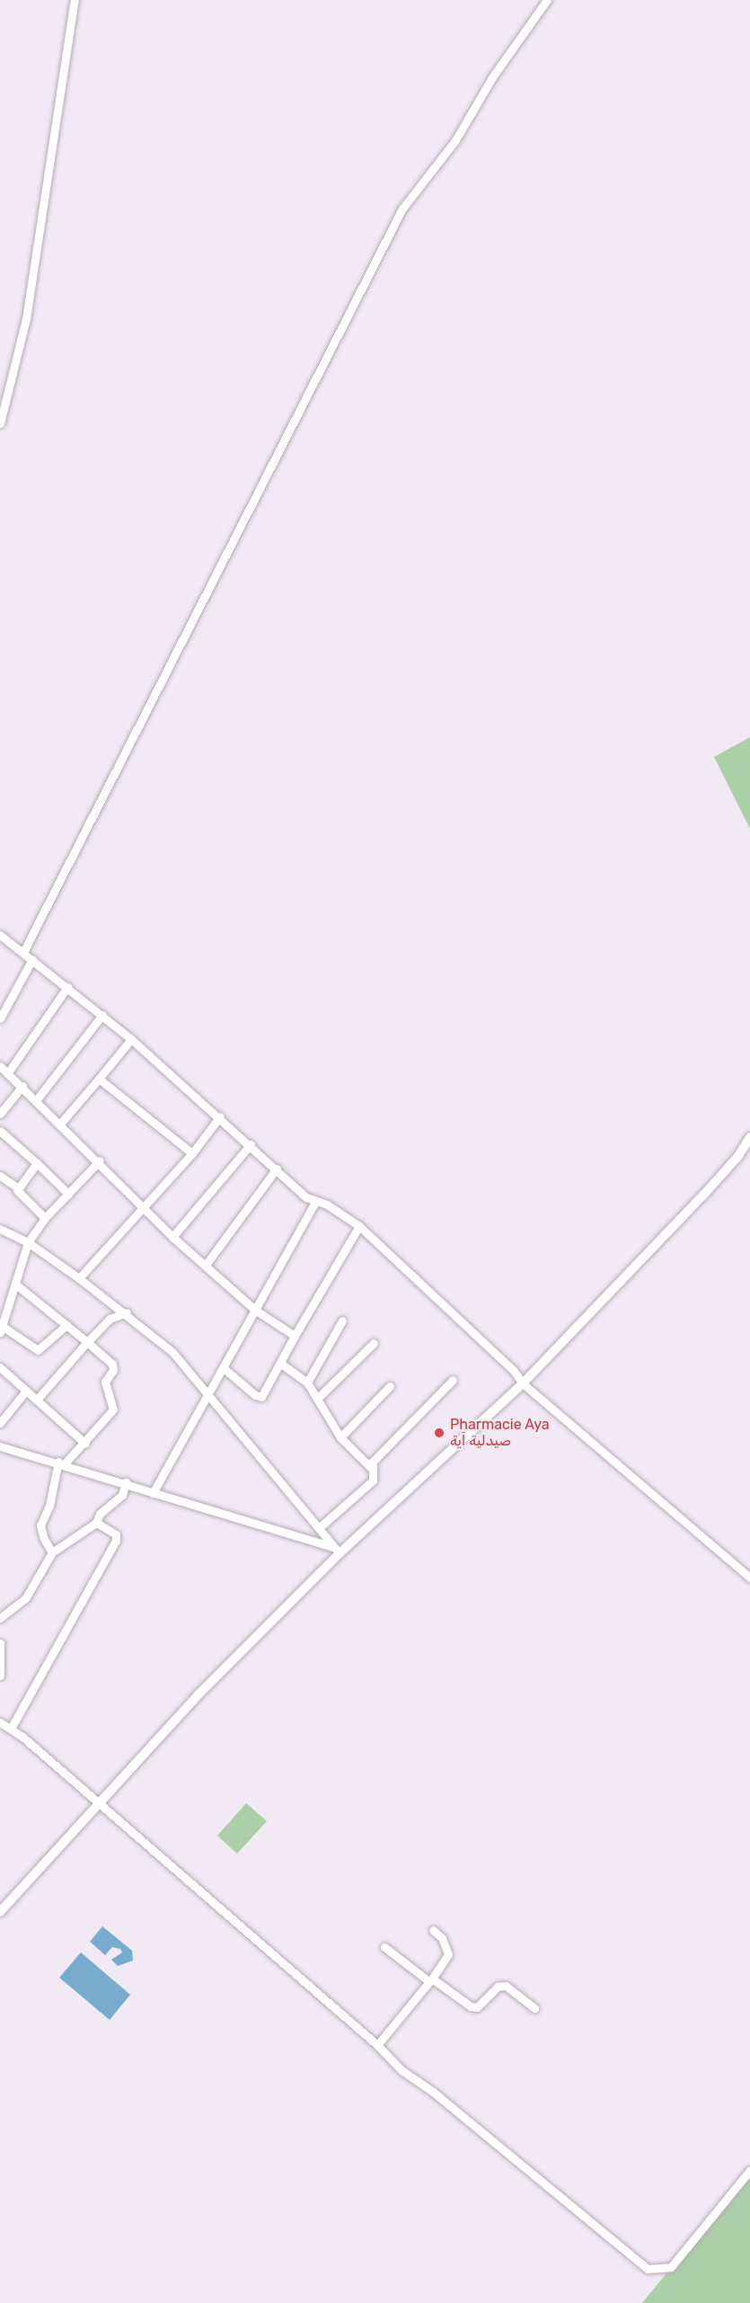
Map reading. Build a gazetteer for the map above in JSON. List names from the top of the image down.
{
  "places": ["Pharmacie Aya صيدلية اَية"]
}
